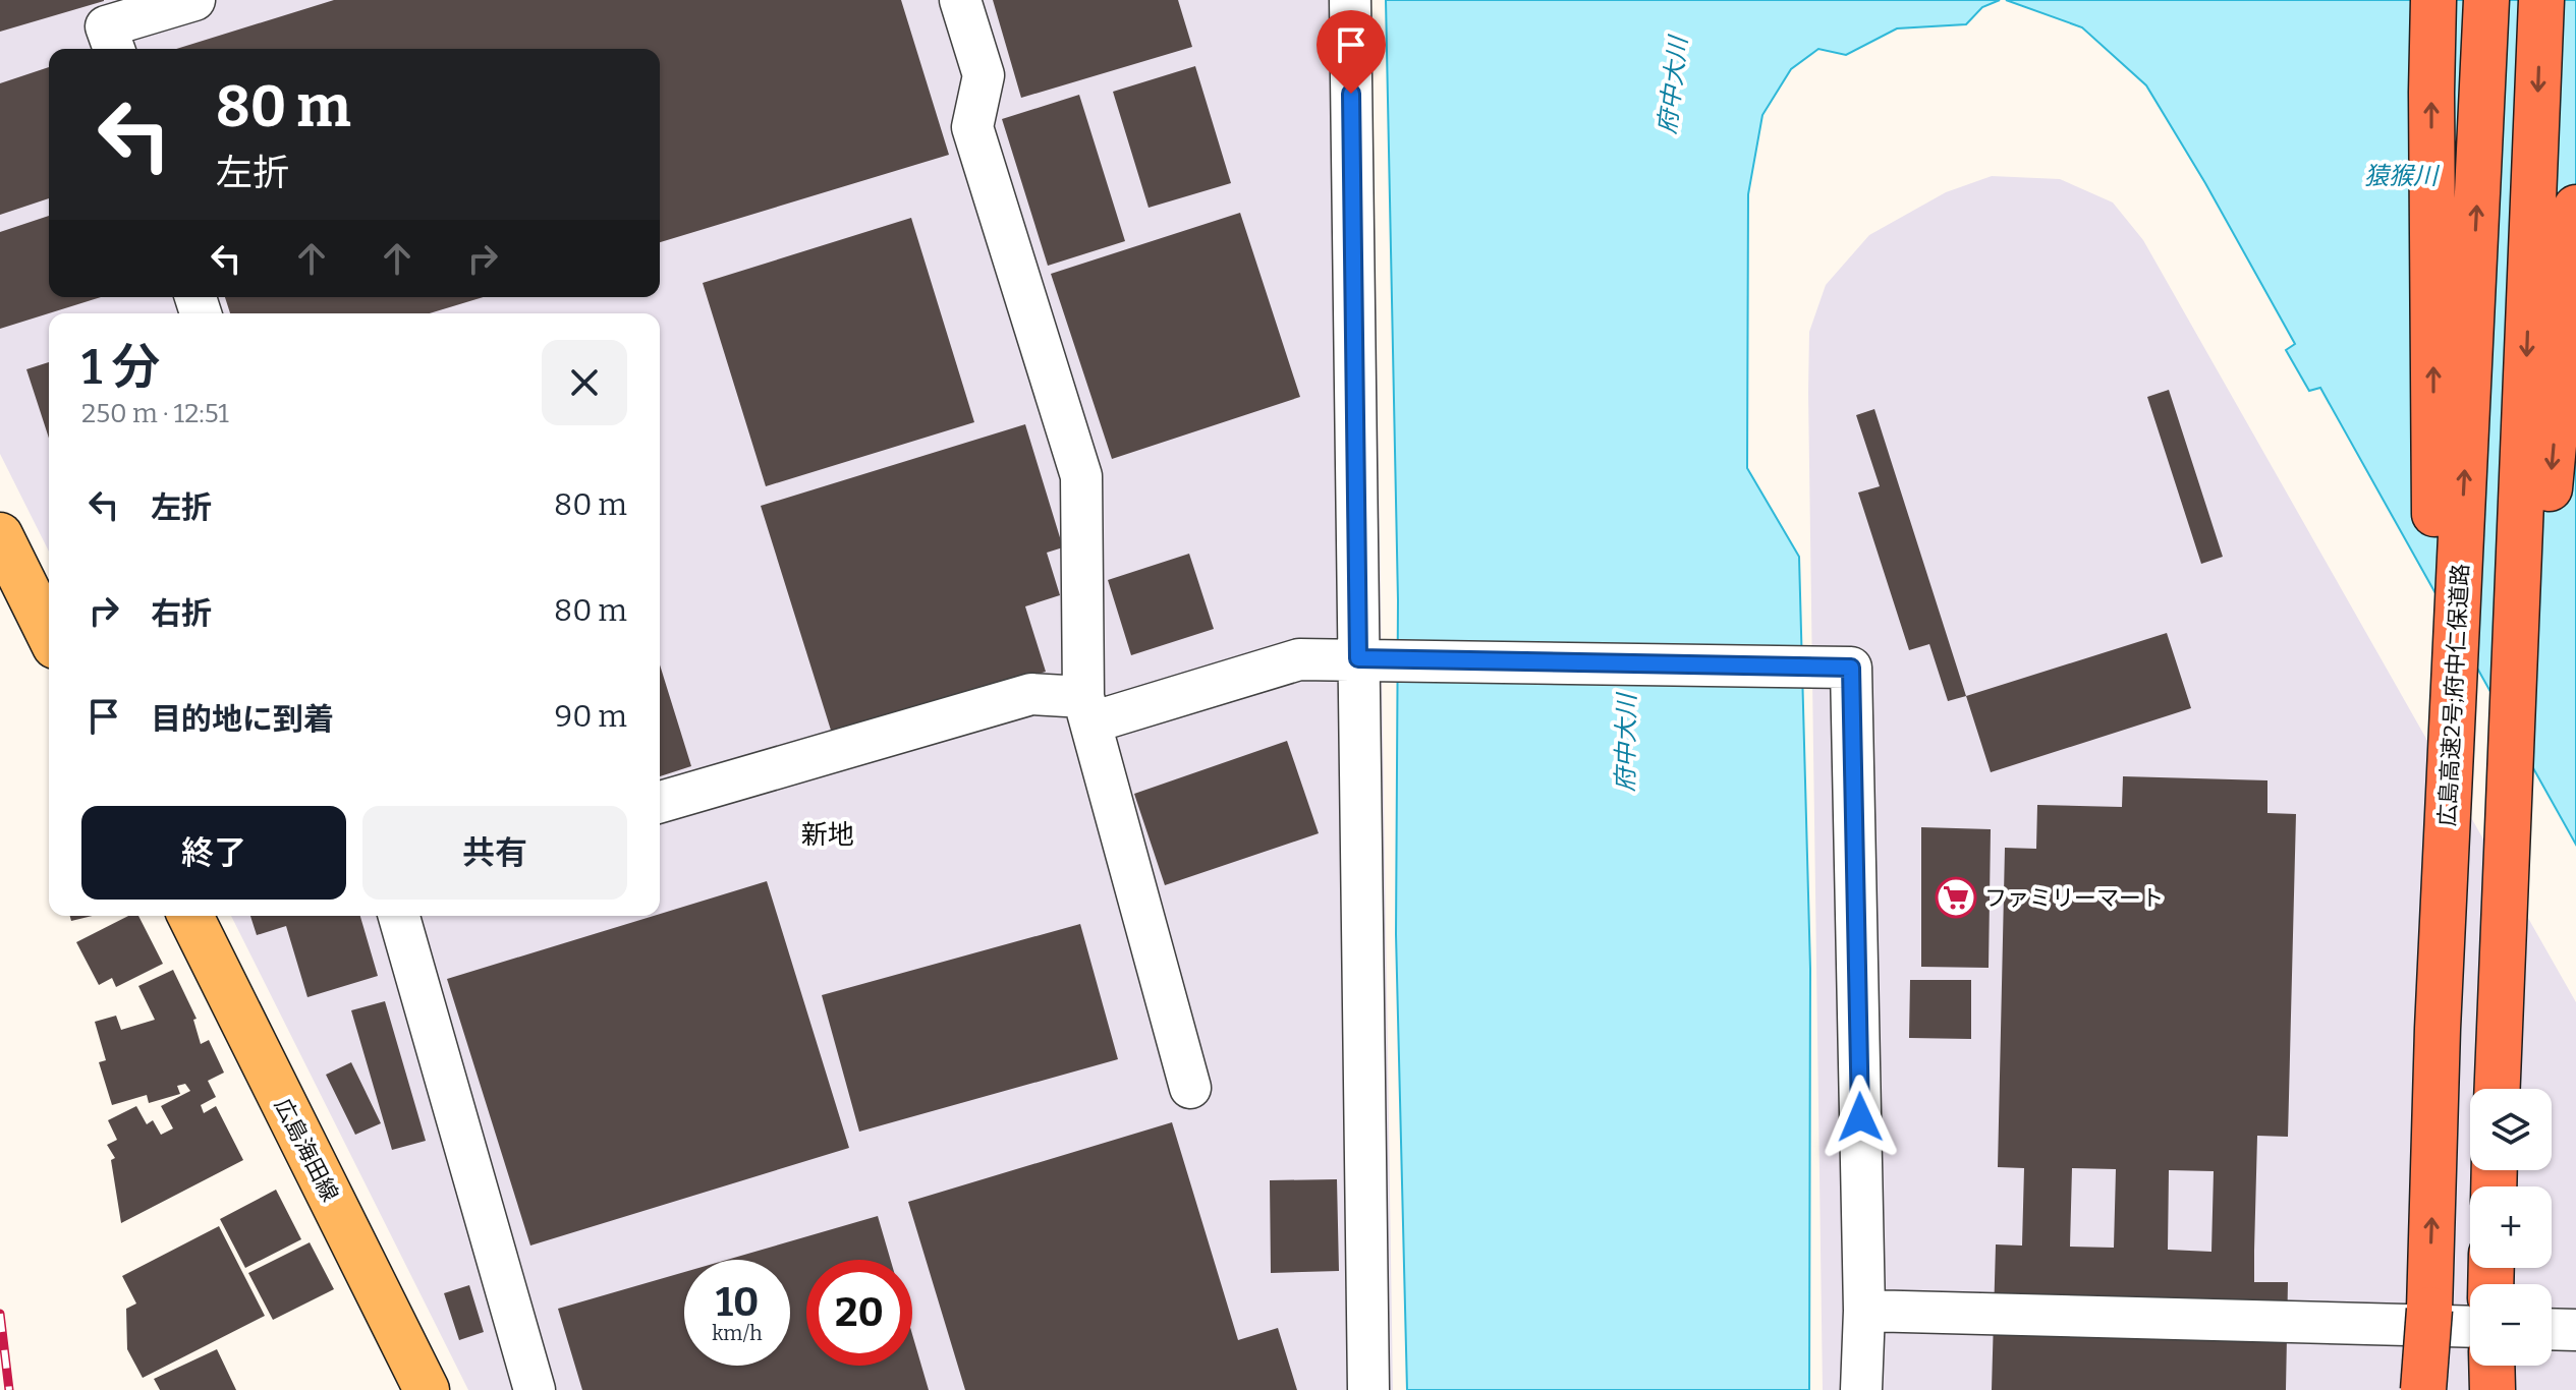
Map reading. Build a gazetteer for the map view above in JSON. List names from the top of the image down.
{
  "streets": {
    "highway": ["広島高速2号;府中仁保道路"],
    "main road": ["広島海田線"]
  },
  "districts": ["新地"],
  "water": ["府中大川", "猿猴川"],
  "places": {
    "supermarket": ["ファミリーマート"]
  },
  "page": {
    "turn": ["80 m", "左折"],
    "heading": ["1 分", "250 m · 12:51"],
    "list": [
      {
        "name": "左折",
        "value": "80 m"
      },
      {
        "name": "右折",
        "value": "80 m"
      },
      {
        "name": "目的地に到着",
        "value": "90 m"
      }
    ],
    "buttons": ["終了", "共有"],
    "map_buttons": ["+", "−"],
    "speed": "10 km/h",
    "limit": "20"
  }
}
